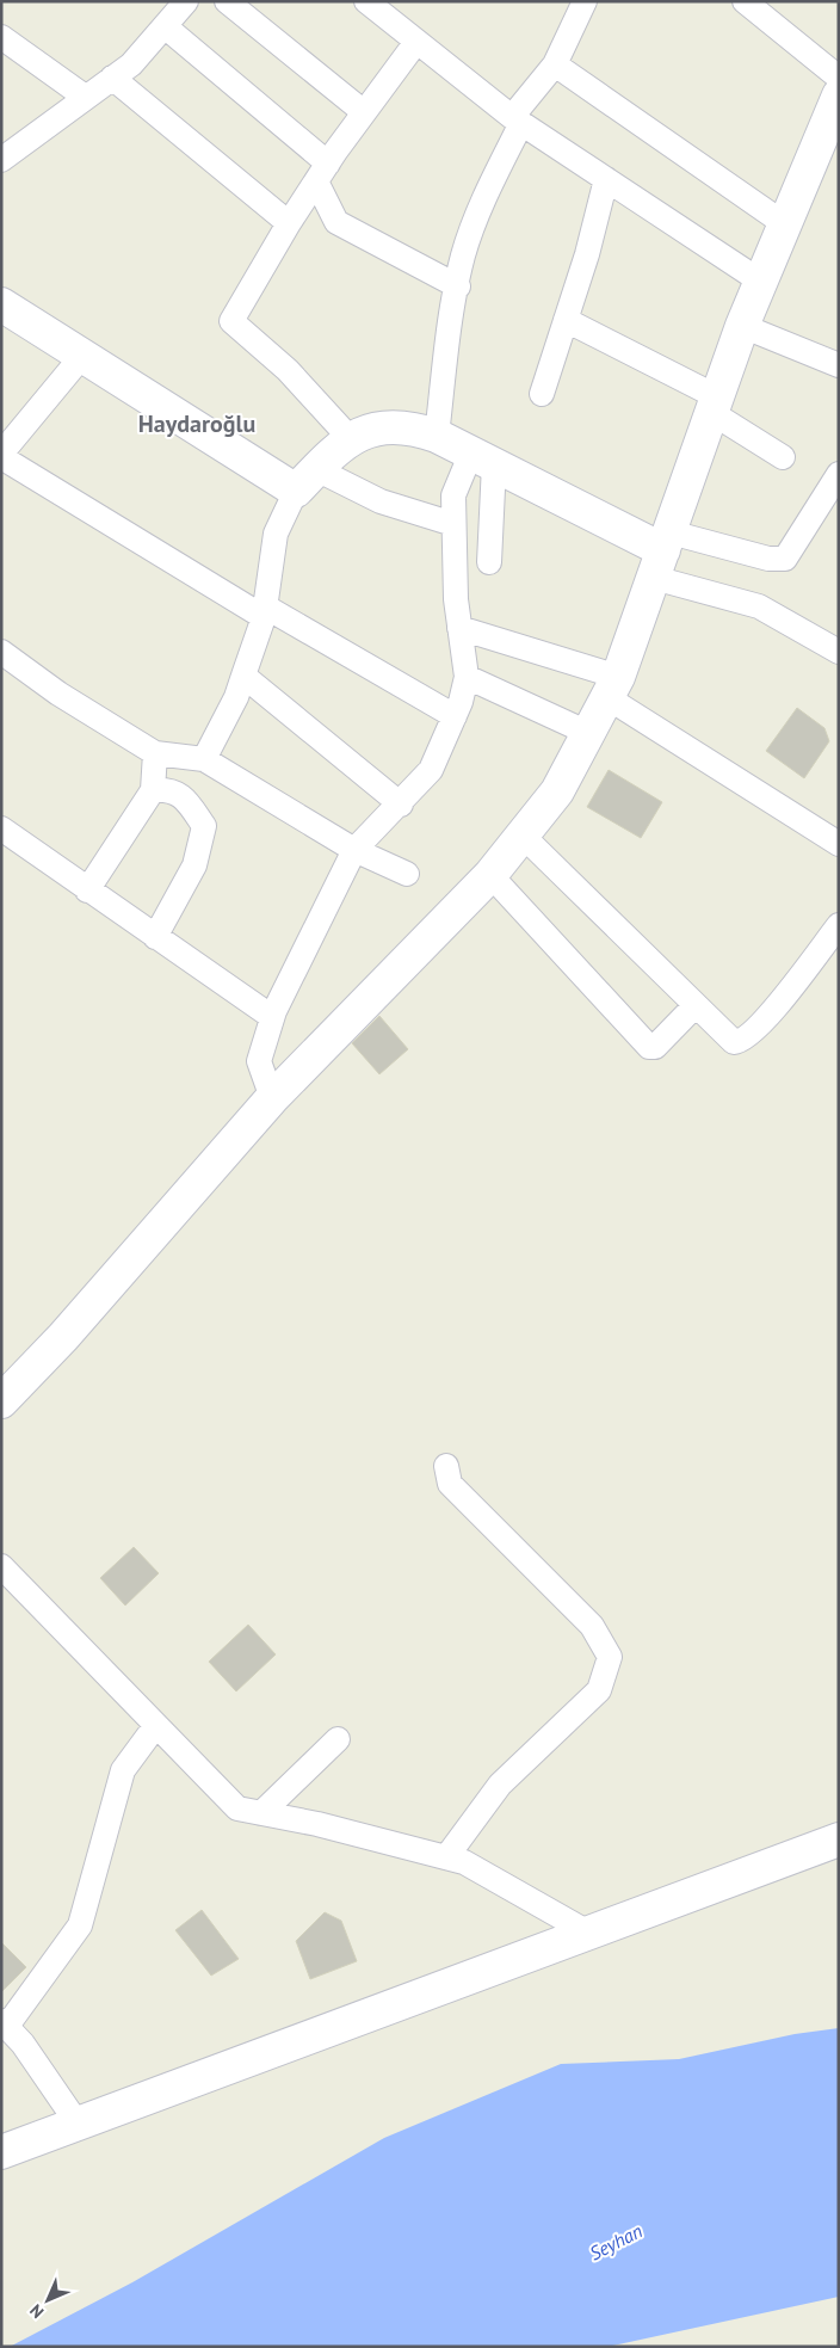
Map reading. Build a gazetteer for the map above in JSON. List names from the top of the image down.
{
  "districts": ["Haydaroğlu"],
  "water": ["Seyhan"],
  "north": "bottom left"
}
